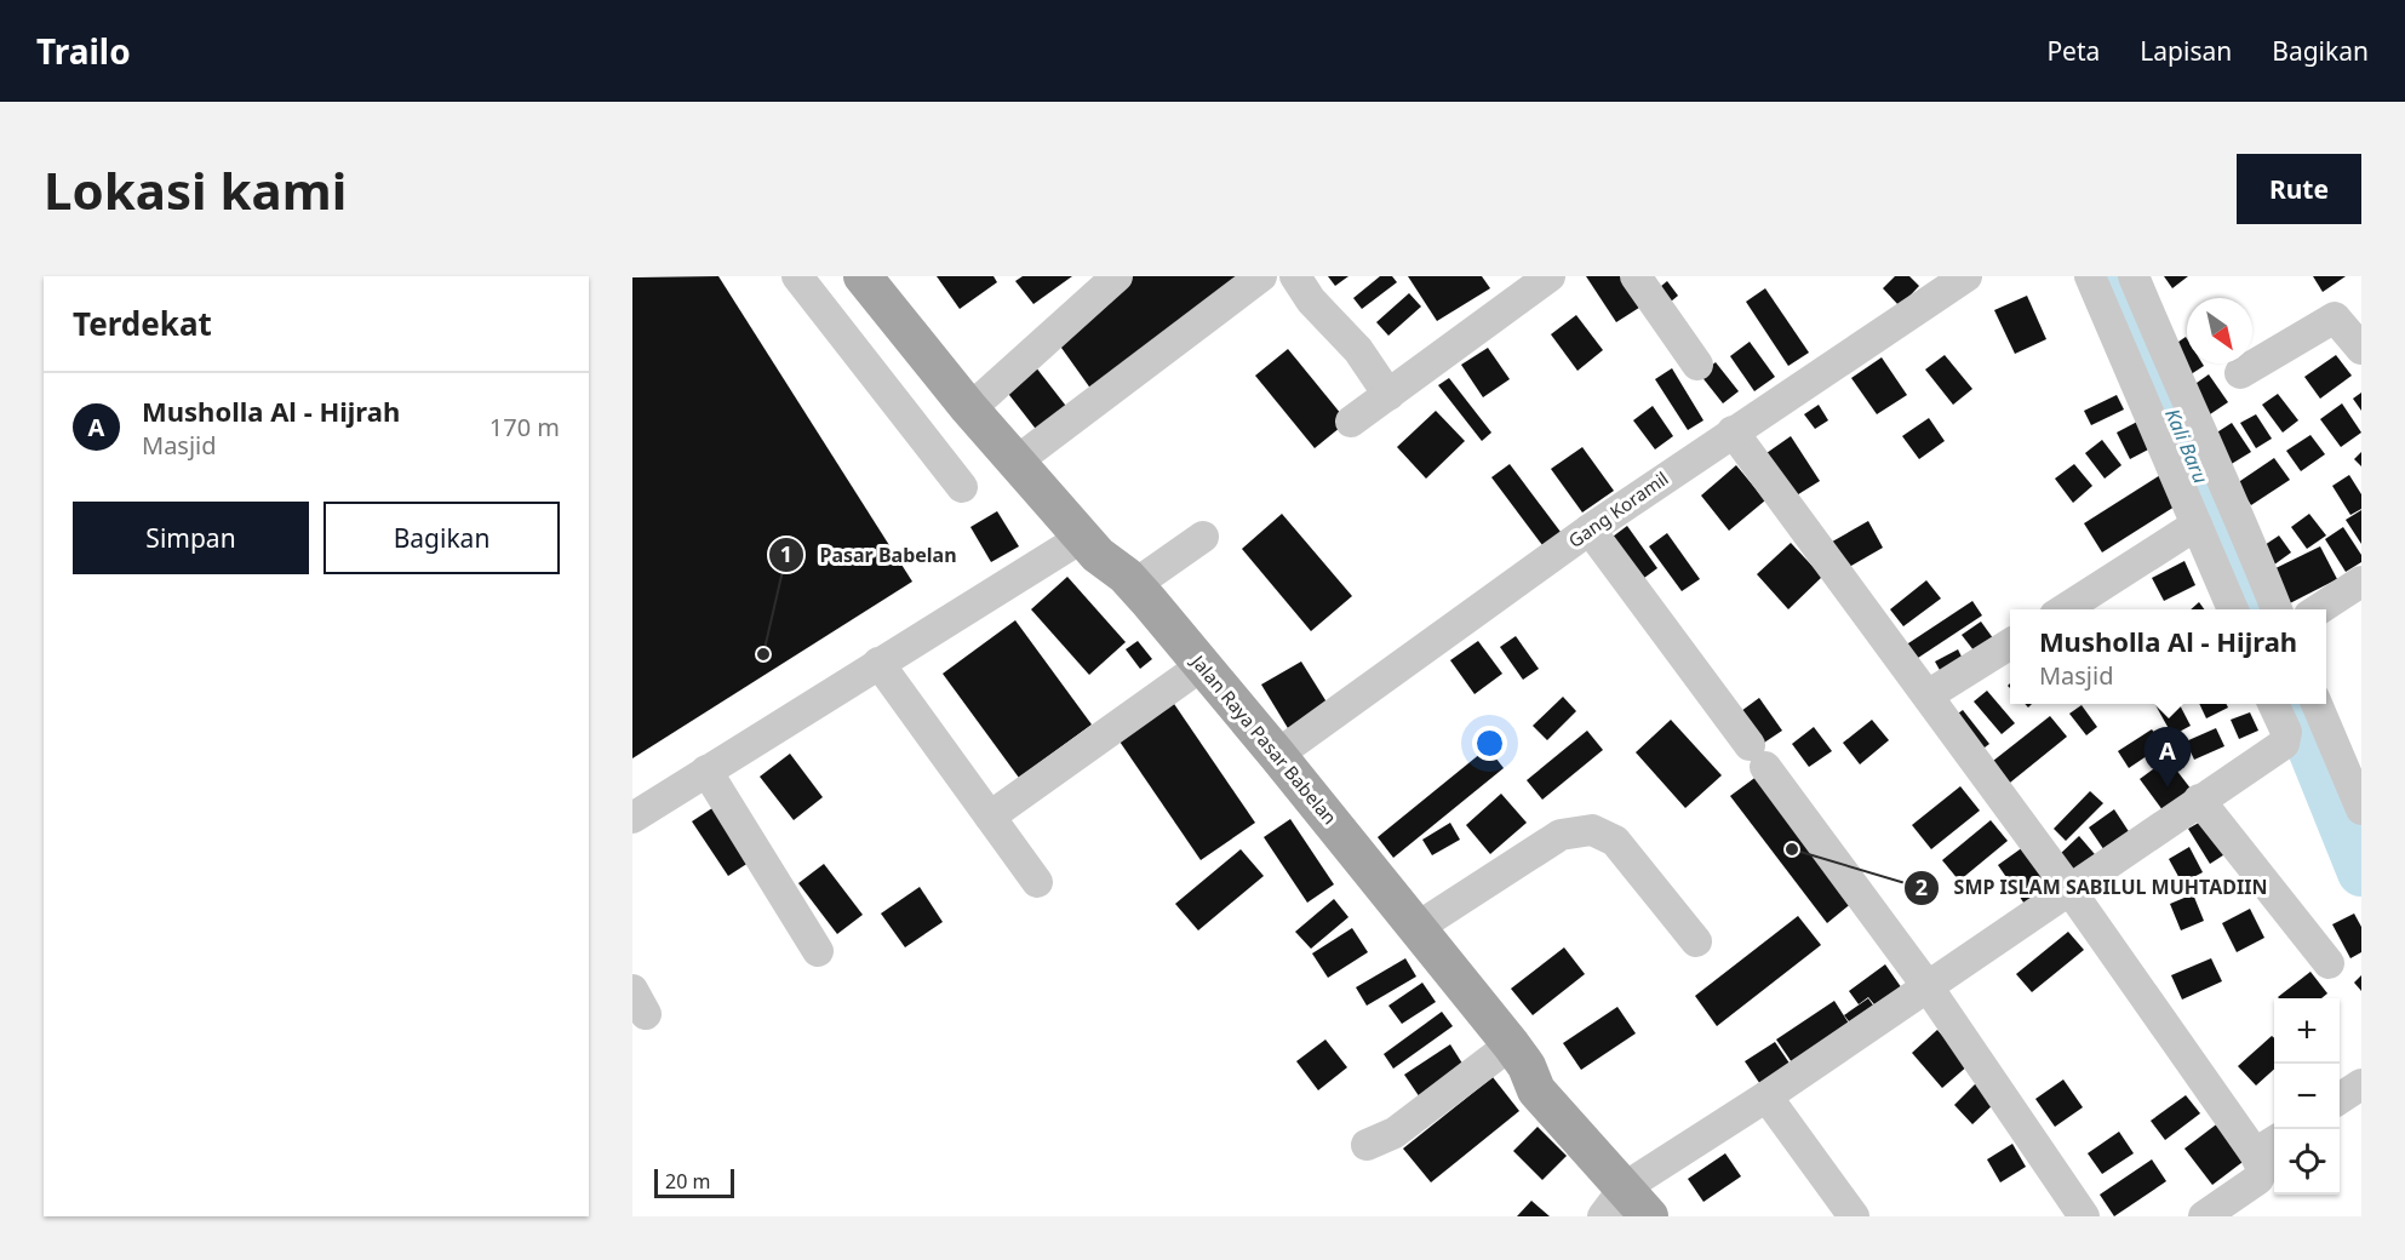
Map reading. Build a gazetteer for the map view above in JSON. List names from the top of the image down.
{
  "streets": {
    "main road": ["Jalan Raya Pasar Babelan"],
    "street": ["Gang Koramil"]
  },
  "crossings": [
    ["Gang Koramil", "Jalan Raya Pasar Babelan"]
  ],
  "water": ["Kali Baru"],
  "places": ["Pasar Babelan", "SMP ISLAM SABILUL MUHTADIIN"],
  "scale_bar": "20 m",
  "north": "bottom right",
  "page": {
    "header": "Trailo",
    "nav": ["Peta", "Lapisan", "Bagikan"],
    "buttons": [
      "Rute",
      ["Simpan", "Bagikan"]
    ],
    "title": "Lokasi kami",
    "heading": "Terdekat",
    "list": [
      {
        "mark": "A",
        "name": "Musholla Al - Hijrah",
        "note": "Masjid",
        "value": "170 m"
      }
    ],
    "popup": ["Musholla Al - Hijrah", "Masjid"],
    "pins": "A",
    "map_buttons": ["+", "−"],
    "scale": "20 m"
  }
}
